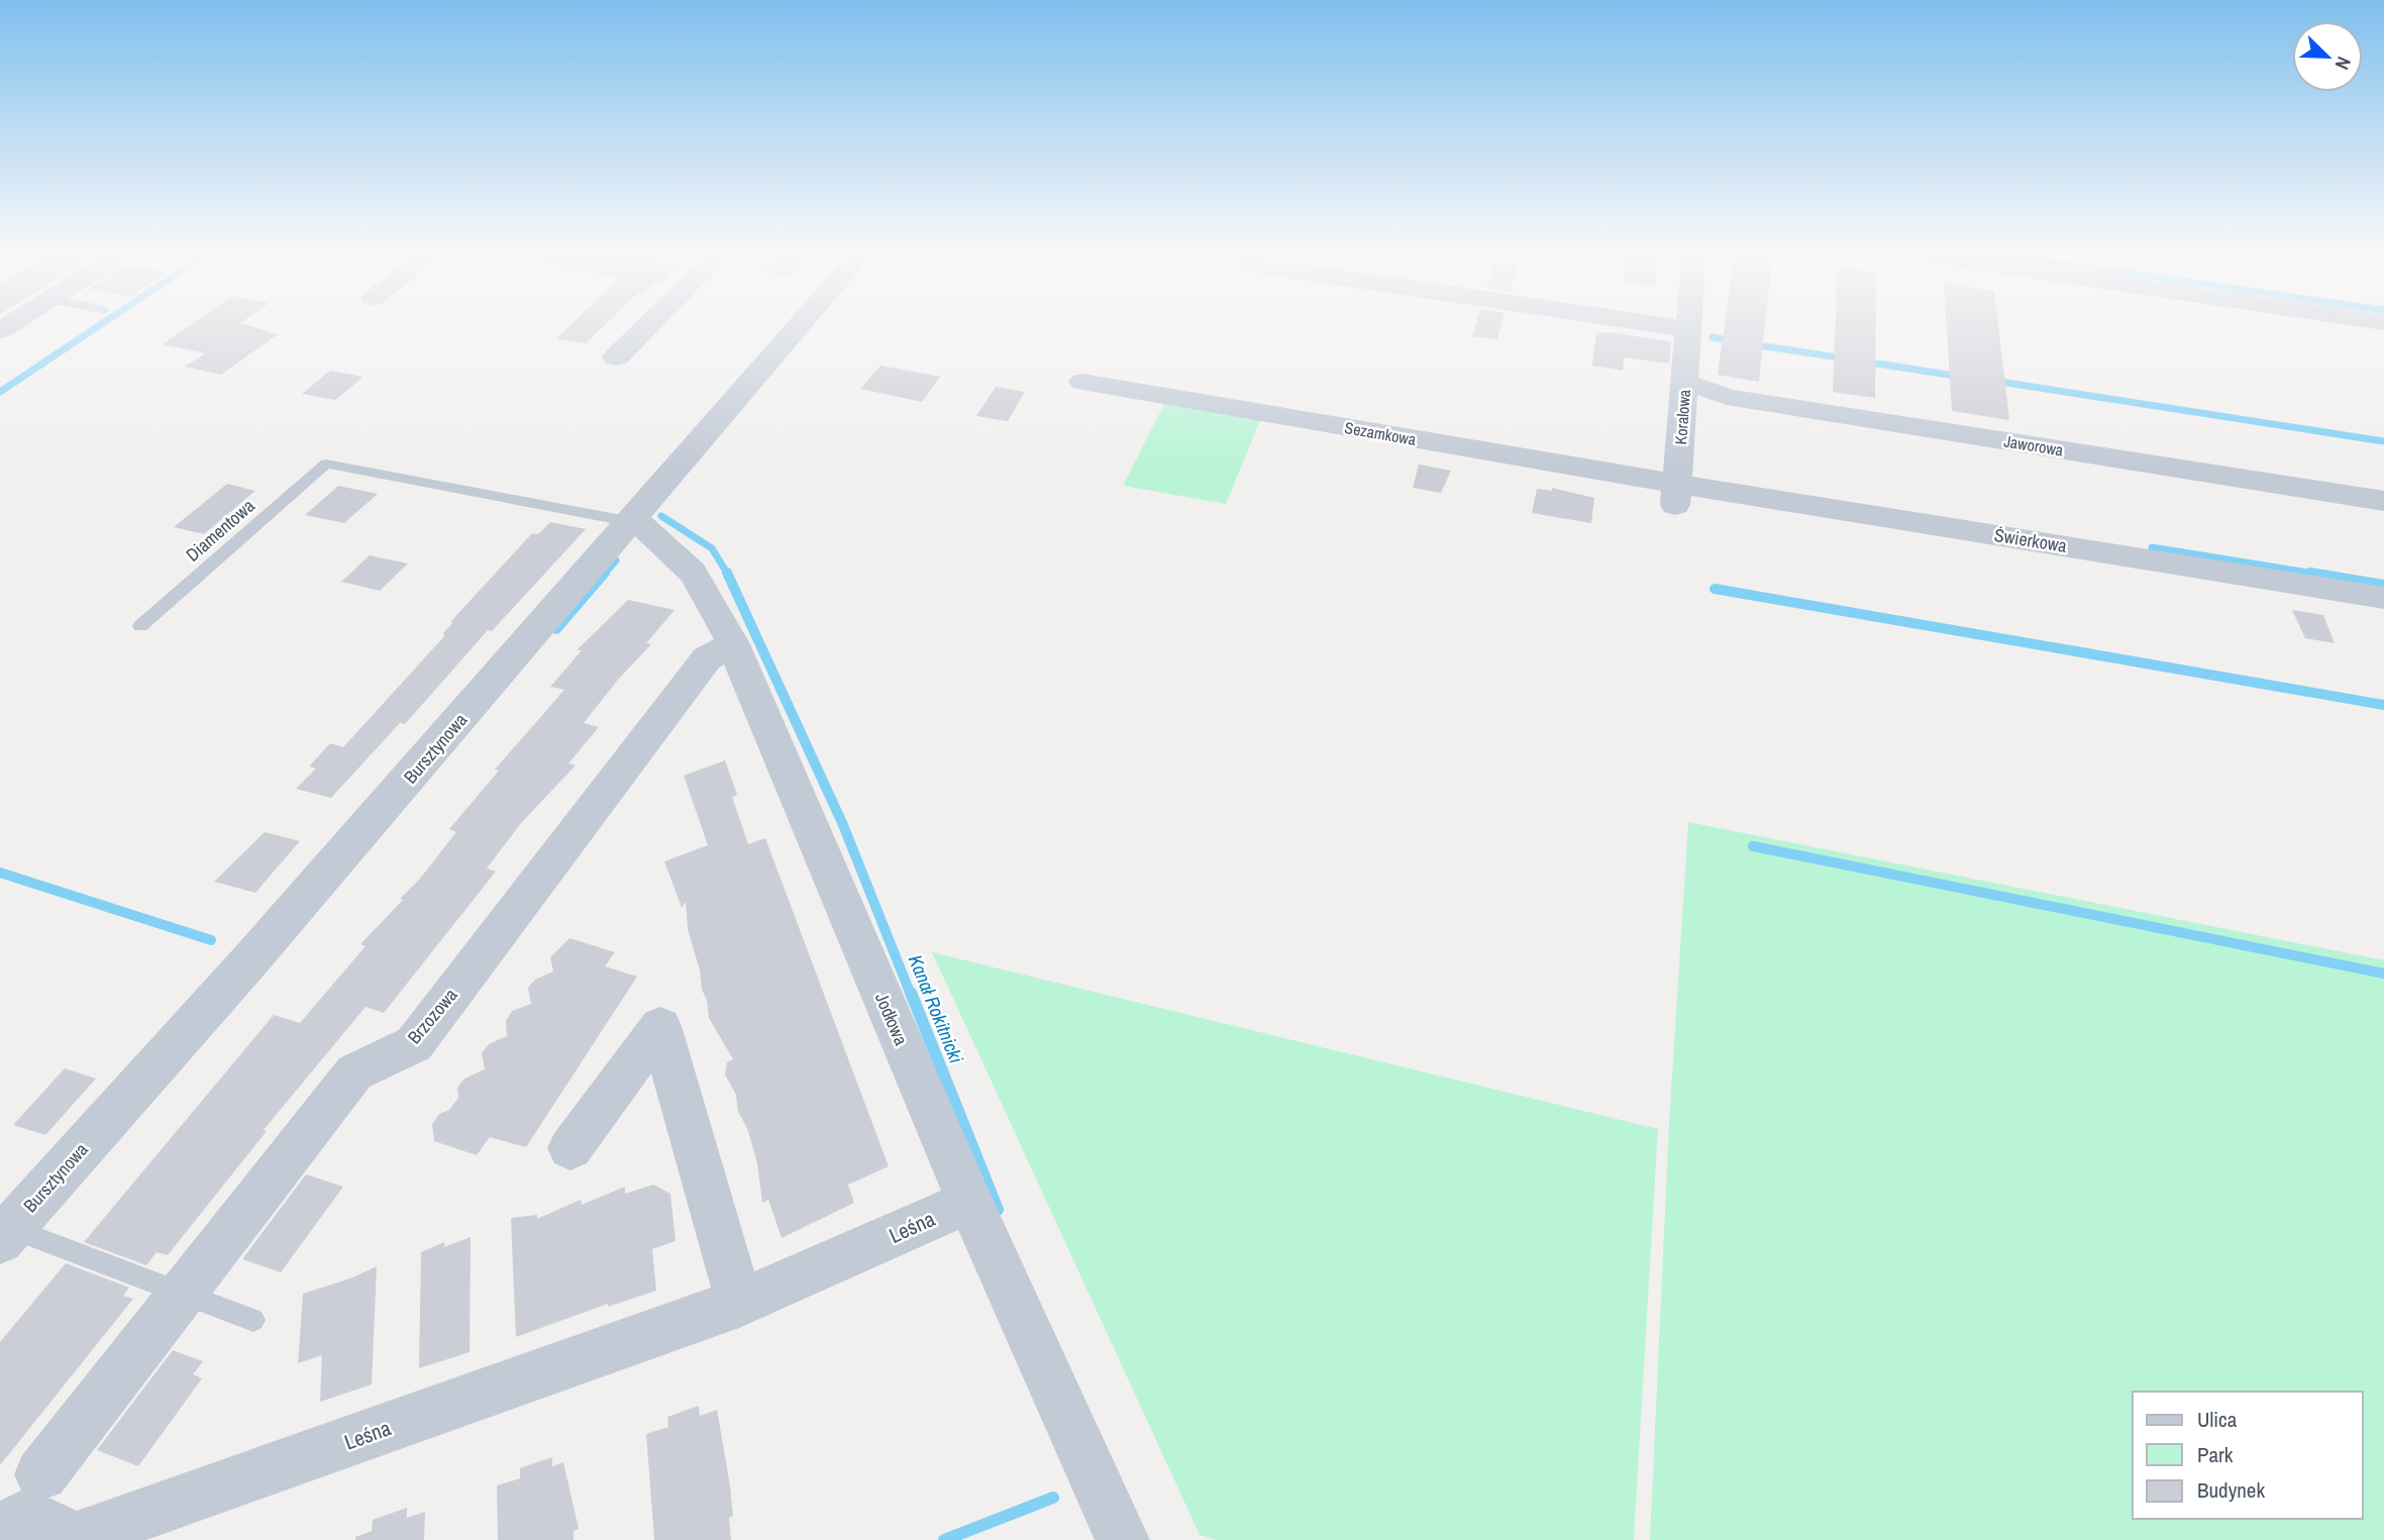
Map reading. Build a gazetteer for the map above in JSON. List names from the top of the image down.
{
  "streets": {
    "street": [
      "Koralowa",
      "Sezamkowa",
      "Jaworowa",
      "Świerkowa",
      "Bursztynowa",
      "Brzozowa",
      "Jodłowa",
      "Leśna"
    ],
    "lane": ["Diamentowa"]
  },
  "crossings": [
    ["Koralowa", "Sezamkowa"],
    ["Koralowa", "Jaworowa"],
    ["Koralowa", "Świerkowa"],
    ["Sezamkowa", "Świerkowa"],
    ["Diamentowa", "Bursztynowa"],
    ["Diamentowa", "Jodłowa"],
    ["Bursztynowa", "Jodłowa"],
    ["Brzozowa", "Jodłowa"],
    ["Jodłowa", "Leśna"]
  ],
  "water": ["Kanał Rokitnicki"],
  "legend": ["Ulica", "Park", "Budynek"],
  "north": "bottom right"
}
